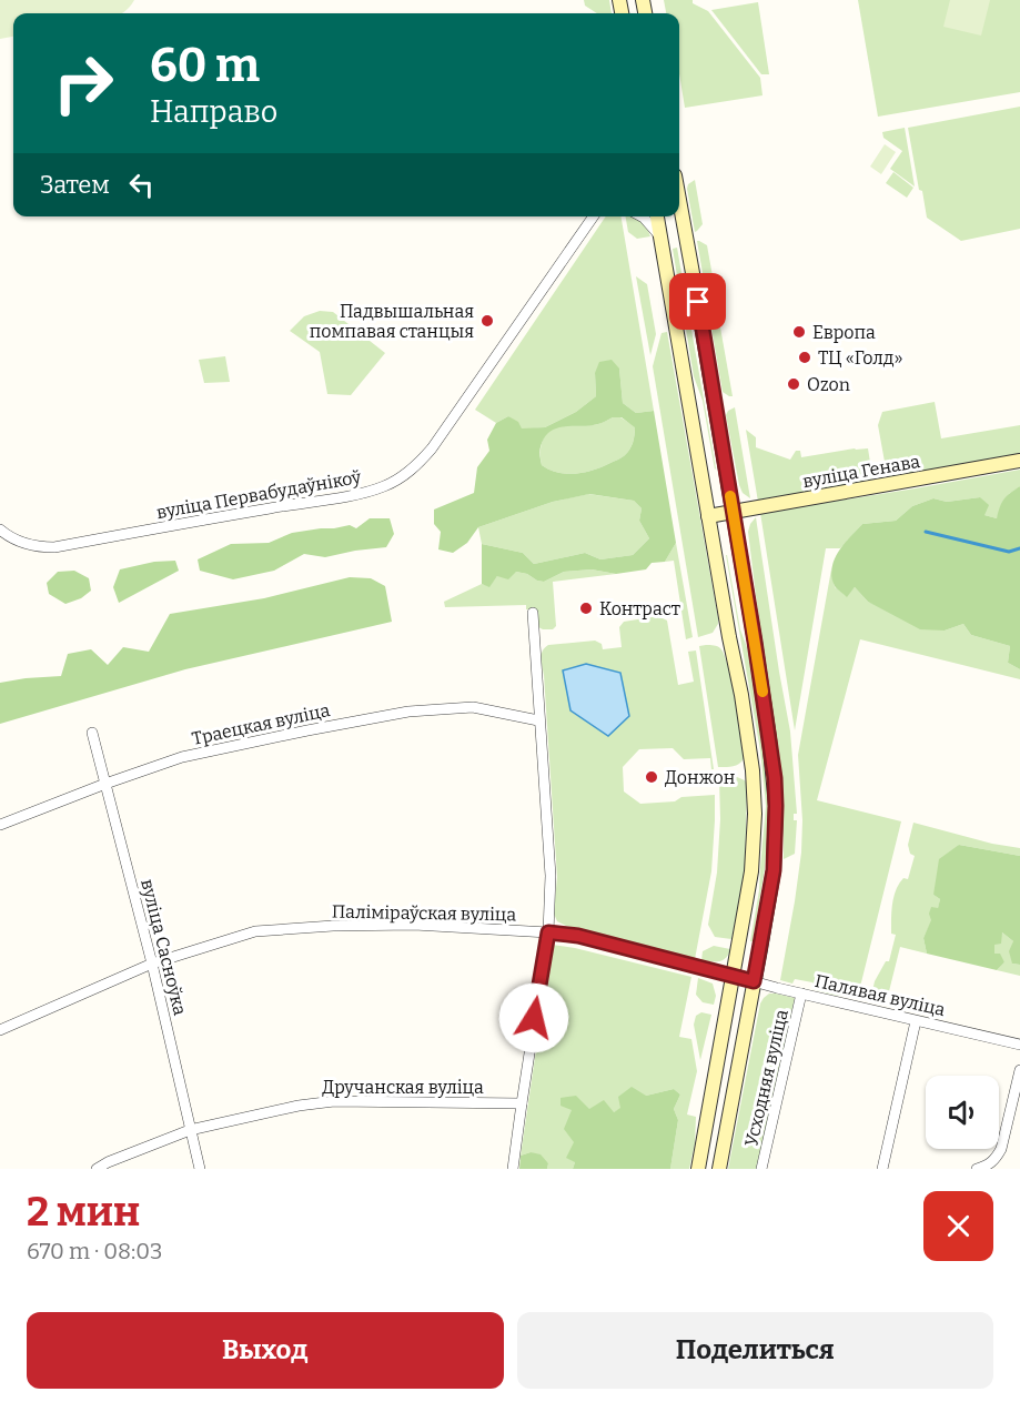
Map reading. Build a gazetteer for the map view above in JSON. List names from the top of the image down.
{
  "streets": {
    "main road": ["вуліца Генава"],
    "street": [
      "вуліца Первабудаўнікоў",
      "Траецкая вуліца",
      "Паліміраўская вуліца",
      "вуліца Сасноўка",
      "Палявая вуліца",
      "Усходняя вуліца",
      "Дручанская вуліца"
    ]
  },
  "crossings": [
    ["Траецкая вуліца", "вуліца Сасноўка"],
    ["Паліміраўская вуліца", "вуліца Сасноўка"],
    ["Паліміраўская вуліца", "Палявая вуліца"],
    ["вуліца Сасноўка", "Дручанская вуліца"],
    ["Палявая вуліца", "Усходняя вуліца"]
  ],
  "places": [
    "Падвышальная помпавая станцыя",
    "Европа",
    "ТЦ «Голд»",
    "Ozon",
    "Контраст",
    "Донжон"
  ],
  "page": {
    "turn": ["60 m", "Направо"],
    "then": "Затем",
    "heading": ["2 мин", "670 m · 08:03"],
    "buttons": ["Выход", "Поделиться"]
  }
}
